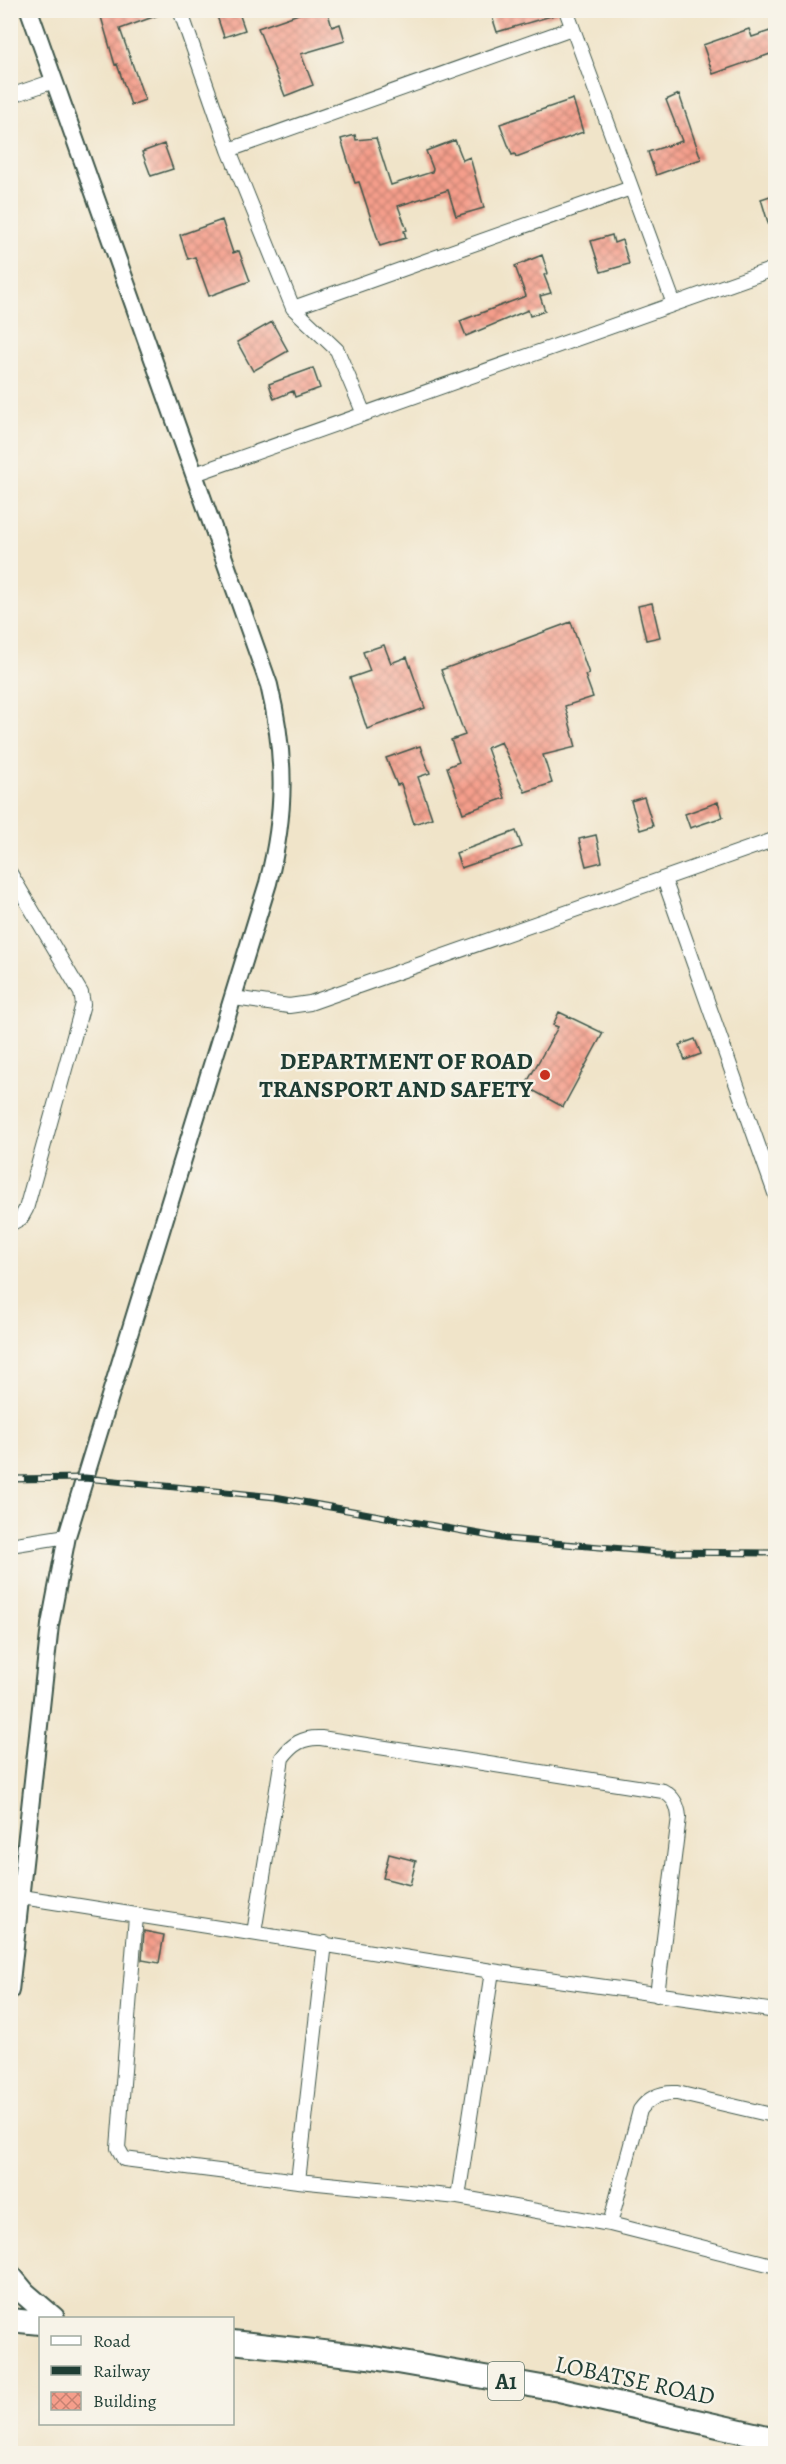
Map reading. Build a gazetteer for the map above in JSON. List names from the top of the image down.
{
  "streets": {
    "highway": ["LOBATSE ROAD", "A1"]
  },
  "places": ["DEPARTMENT OF ROAD TRANSPORT AND SAFETY"],
  "legend": ["Road", "Railway", "Building"]
}
